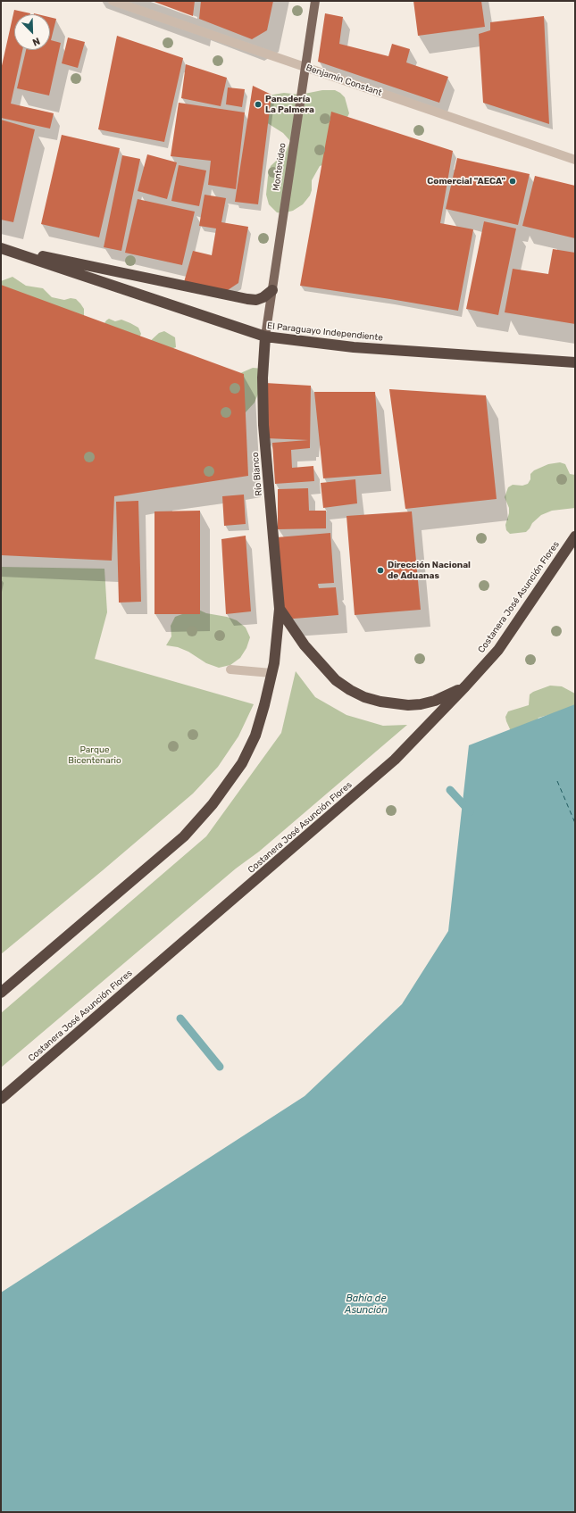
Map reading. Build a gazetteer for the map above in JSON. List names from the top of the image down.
{
  "streets": {
    "highway": ["El Paraguayo Independiente", "Río Blanco", "Costanera José Asunción Flores"],
    "main road": ["Montevideo"],
    "street": ["Benjamín Constant"]
  },
  "crossings": [
    ["Benjamín Constant", "Montevideo"],
    ["Montevideo", "El Paraguayo Independiente"],
    ["Montevideo", "Río Blanco"],
    ["El Paraguayo Independiente", "Río Blanco"]
  ],
  "water": ["Bahía de Asunción"],
  "parks": ["Parque Bicentenario"],
  "places": ["Panadería La Palmera", "Comercial \"AECA\"", "Dirección Nacional de Aduanas"],
  "north": "bottom right"
}
